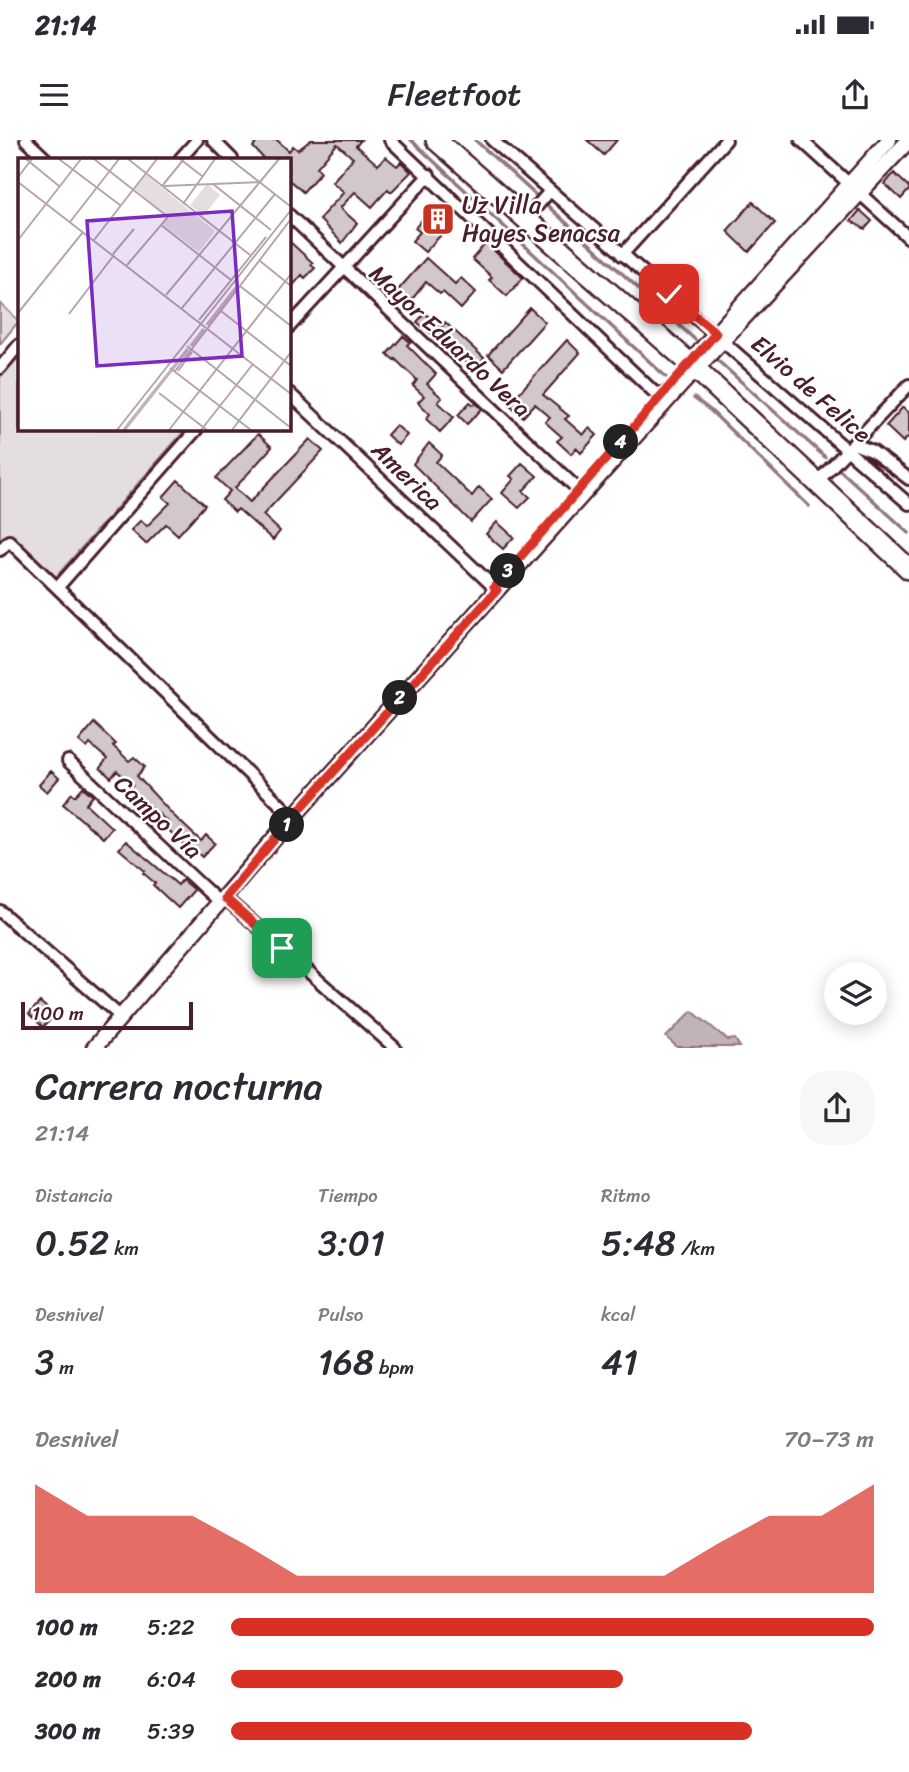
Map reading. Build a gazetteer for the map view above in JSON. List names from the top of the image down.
{
  "streets": {
    "street": [
      "Mayor Eduardo Vera",
      "Elvio de Felice",
      "America",
      "Campo Vía"
    ]
  },
  "places": {
    "building": ["Uz Villa Hayes Senacsa"]
  },
  "scale_bar": "100 m",
  "page": {
    "status": "21:14",
    "header": "Fleetfoot",
    "pins": [
      "4",
      "3",
      "2",
      "1"
    ],
    "scale": "100 m",
    "heading": ["Carrera nocturna", "21:14"],
    "stats": [
      ["Distancia", "0.52 km"],
      ["Tiempo", "3:01"],
      ["Ritmo", "5:48 /km"],
      ["Desnivel", "3 m"],
      ["Pulso", "168 bpm"],
      ["kcal", "41"]
    ],
    "chart": ["Desnivel", "70–73 m"],
    "list": [
      {
        "name": "100 m",
        "note": "5:22"
      },
      {
        "name": "200 m",
        "note": "6:04"
      },
      {
        "name": "300 m",
        "note": "5:39"
      }
    ]
  }
}
